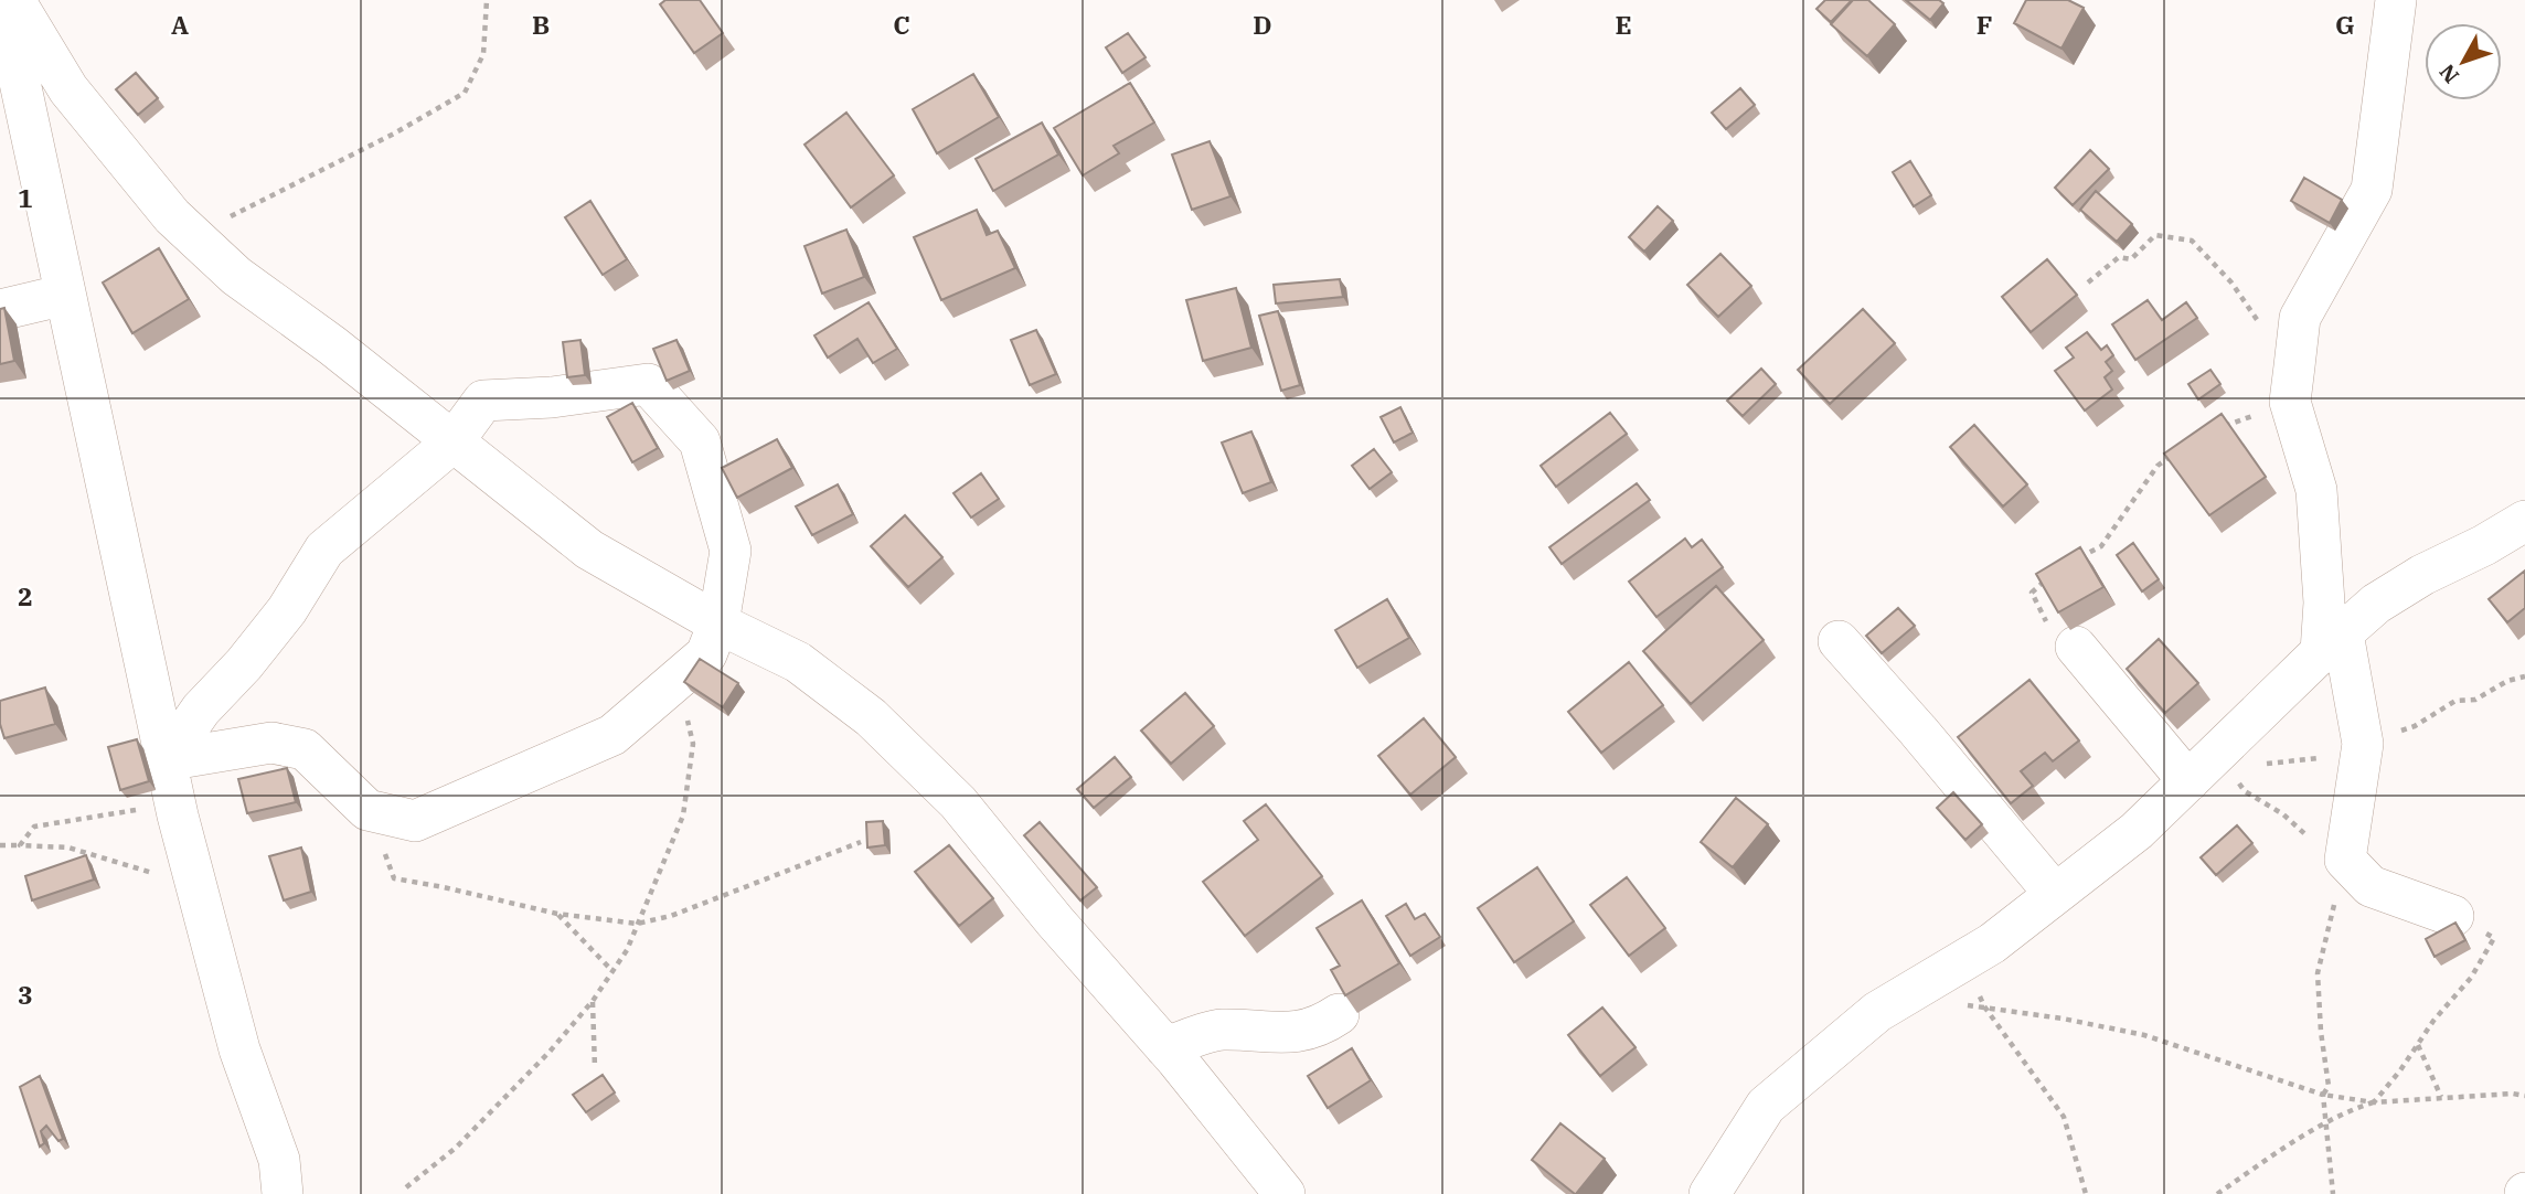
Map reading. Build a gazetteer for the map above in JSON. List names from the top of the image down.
{
  "north": "bottom left",
  "grid": {
    "columns": [
      "A",
      "B",
      "C",
      "D",
      "E",
      "F",
      "G"
    ],
    "rows": ["1", "2", "3"]
  }
}
